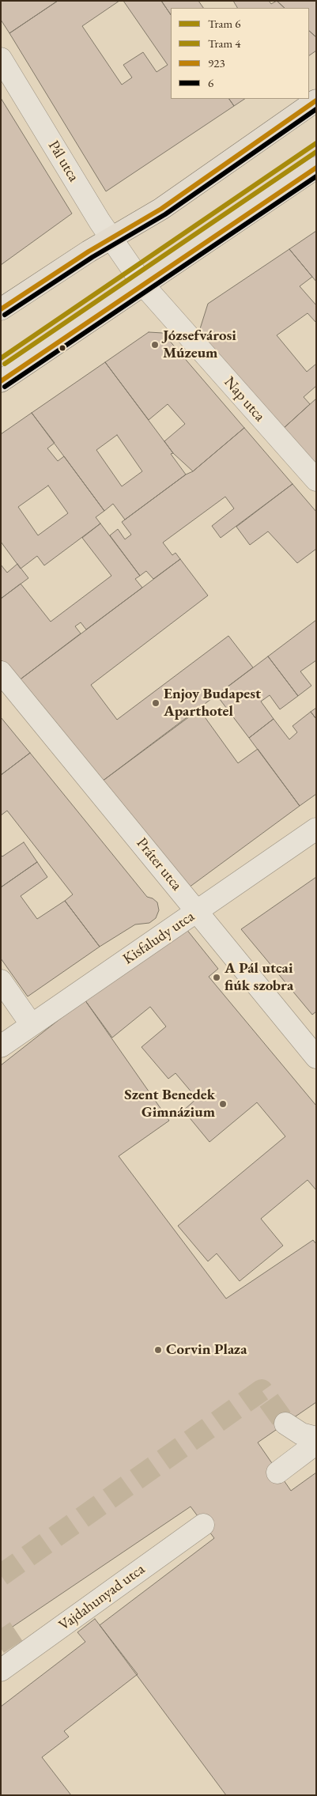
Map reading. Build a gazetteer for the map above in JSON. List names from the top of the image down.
{
  "streets": {
    "street": [
      "Pál utca",
      "Nap utca",
      "Práter utca",
      "Kisfaludy utca",
      "Vajdahunyad utca"
    ]
  },
  "crossings": [
    ["Pál utca", "Nap utca"],
    ["Práter utca", "Kisfaludy utca"]
  ],
  "places": [
    "Józsefvárosi Múzeum",
    "Enjoy Budapest Aparthotel",
    "A Pál utcai fiúk szobra",
    "Szent Benedek Gimnázium",
    "Corvin Plaza"
  ],
  "lines": [
    "transit line 923",
    "transit line 6",
    "tram line 6",
    "tram line 4"
  ],
  "legend": [
    "Tram 6",
    "Tram 4",
    "923",
    "6"
  ]
}
